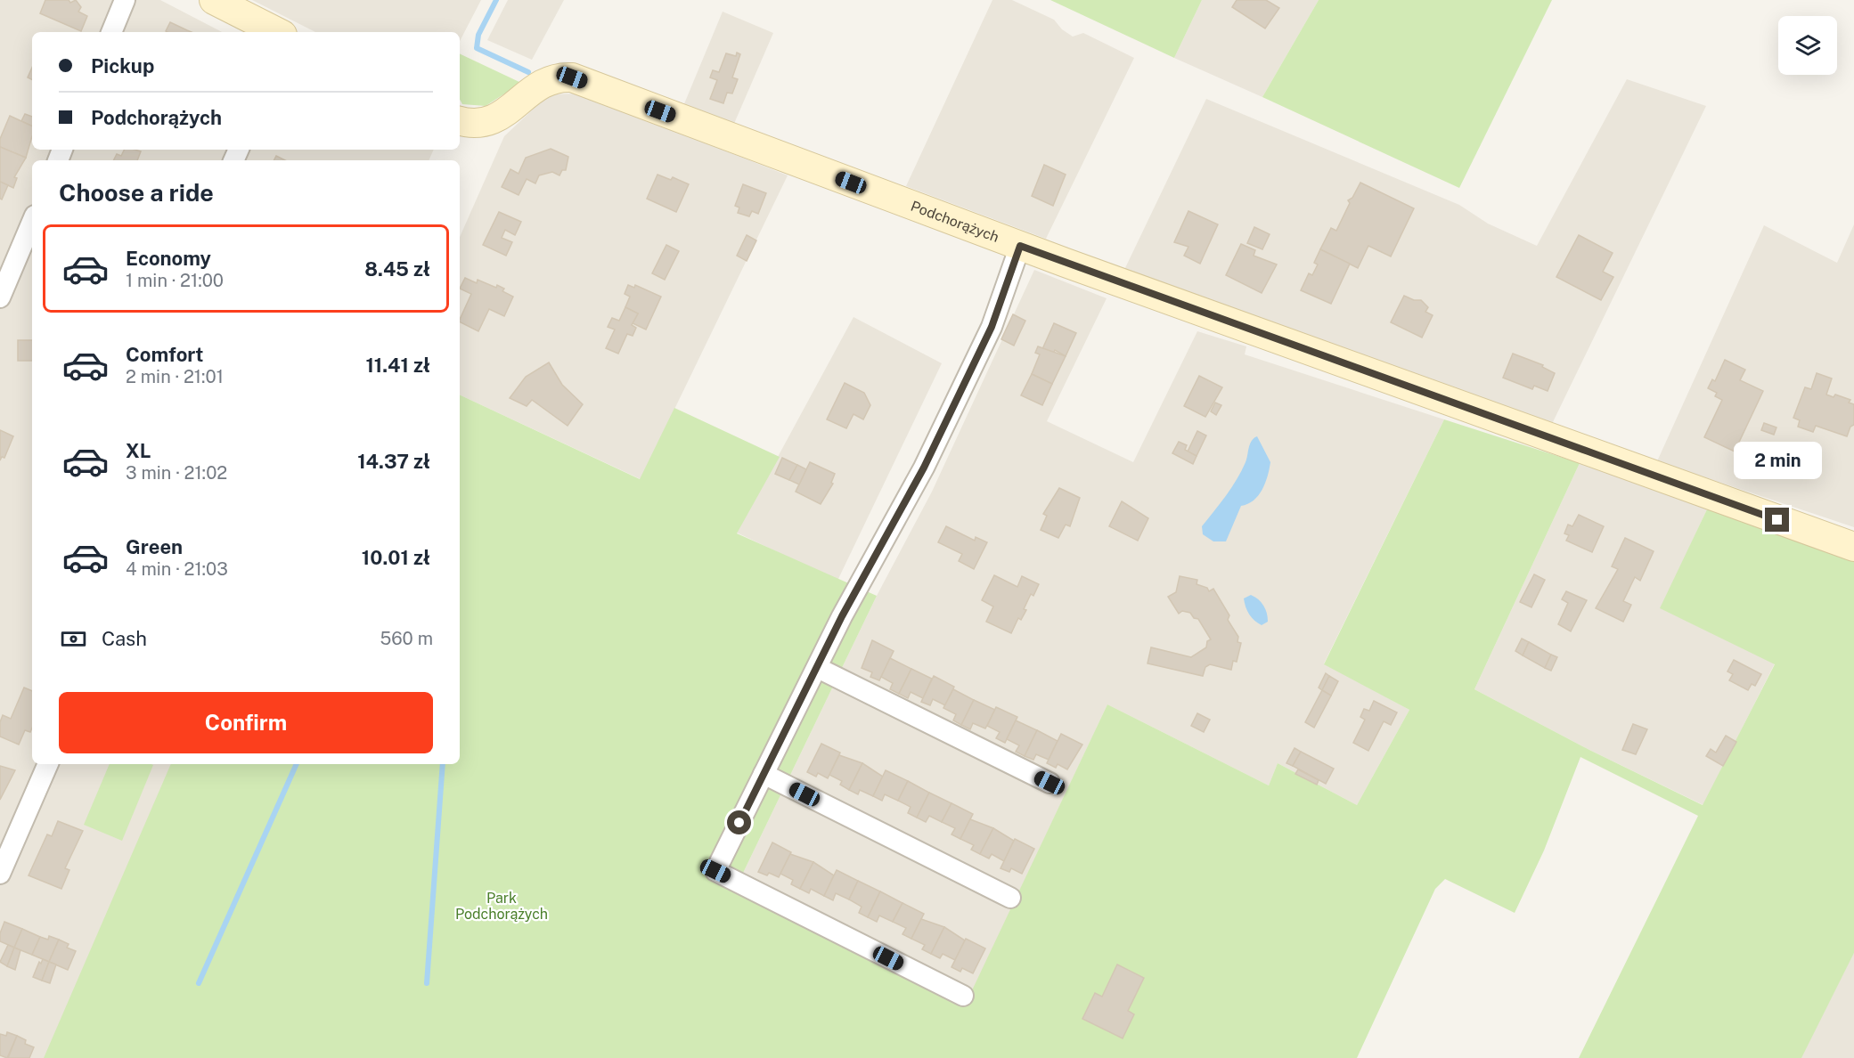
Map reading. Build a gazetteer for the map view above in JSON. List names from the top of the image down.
{
  "streets": {
    "street": ["Podchorążych"]
  },
  "parks": ["Park Podchorążych"],
  "page": {
    "banner": ["Pickup", "Podchorążych"],
    "heading": "Choose a ride",
    "list": [
      {
        "name": "Economy",
        "note": "1 min · 21:00",
        "value": "8.45 zł"
      },
      {
        "name": "Comfort",
        "note": "2 min · 21:01",
        "value": "11.41 zł"
      },
      {
        "name": "XL",
        "note": "3 min · 21:02",
        "value": "14.37 zł"
      },
      {
        "name": "Green",
        "note": "4 min · 21:03",
        "value": "10.01 zł"
      }
    ],
    "bubble": "2 min",
    "pay": ["Cash", "560 m"],
    "buttons": "Confirm"
  }
}
